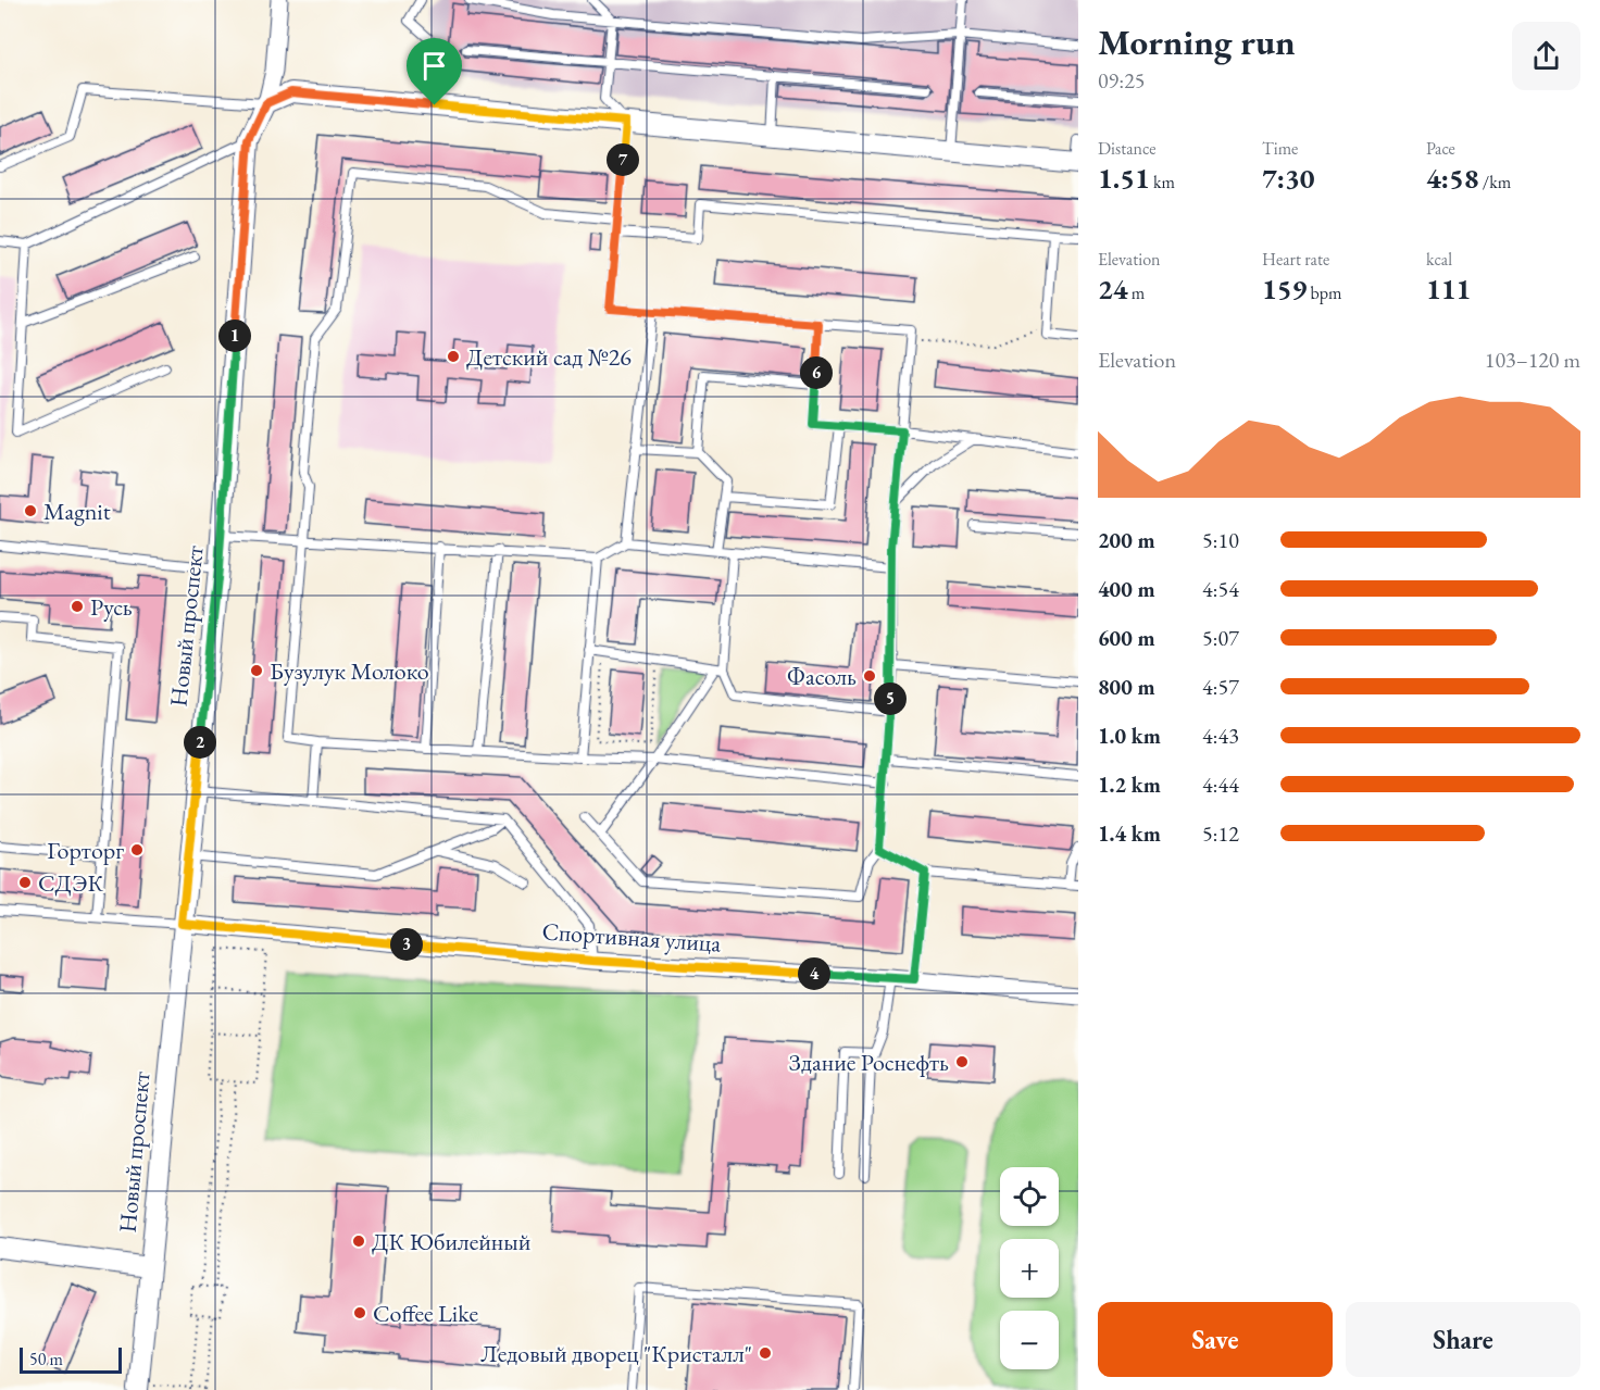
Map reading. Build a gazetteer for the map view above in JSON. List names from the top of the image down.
{
  "streets": {
    "street": ["Новый проспект", "Спортивная улица"]
  },
  "crossings": [
    ["Новый проспект", "Спортивная улица"]
  ],
  "places": [
    "Детский сад №26",
    "Magnit",
    "Русь",
    "Бузулук Молоко",
    "Фасоль",
    "Горторг",
    "СДЭК",
    "Здание Роснефть",
    "ДК Юбилейный",
    "Coffee Like",
    "Ледовый дворец \"Кристалл\""
  ],
  "scale_bar": "50 m",
  "page": {
    "heading": ["Morning run", "09:25"],
    "stats": [
      ["Distance", "1.51 km"],
      ["Time", "7:30"],
      ["Pace", "4:58 /km"],
      ["Elevation", "24 m"],
      ["Heart rate", "159 bpm"],
      ["kcal", "111"]
    ],
    "pins": [
      "7",
      "1",
      "6",
      "5",
      "2",
      "3",
      "4"
    ],
    "chart": ["Elevation", "103–120 m"],
    "list": [
      {
        "name": "200 m",
        "note": "5:10"
      },
      {
        "name": "400 m",
        "note": "4:54"
      },
      {
        "name": "600 m",
        "note": "5:07"
      },
      {
        "name": "800 m",
        "note": "4:57"
      },
      {
        "name": "1.0 km",
        "note": "4:43"
      },
      {
        "name": "1.2 km",
        "note": "4:44"
      },
      {
        "name": "1.4 km",
        "note": "5:12"
      }
    ],
    "map_buttons": ["+", "−"],
    "buttons": ["Save", "Share"],
    "scale": "50 m"
  }
}
